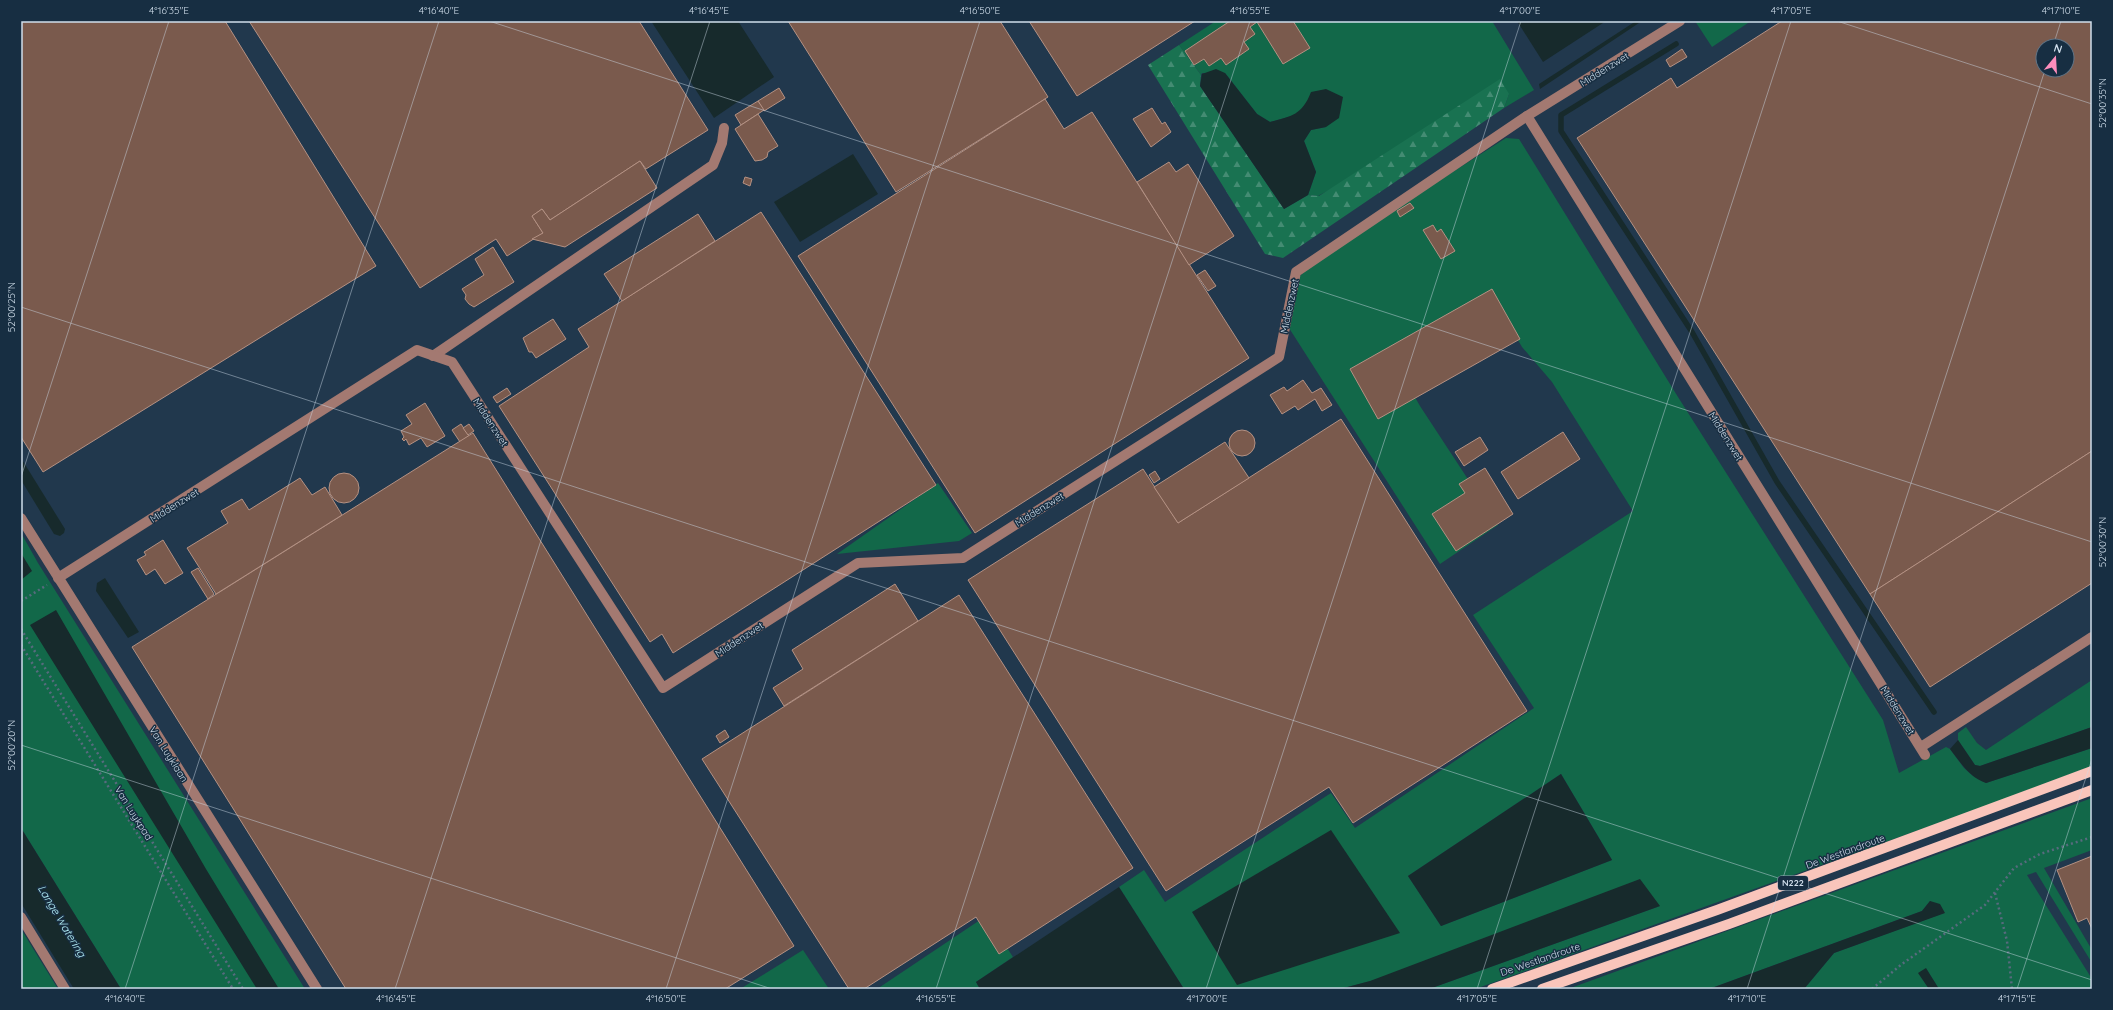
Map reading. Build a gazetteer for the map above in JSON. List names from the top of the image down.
{
  "streets": {
    "main road": ["De Westlandroute", "N222"],
    "street": ["Middenzwet", "Van Luyklaan"],
    "path": ["Van Luykpad"]
  },
  "crossings": [
    ["Middenzwet", "Van Luyklaan"]
  ],
  "water": ["Lange Watering"],
  "north": "top",
  "coordinates": [
    "4°16'35\"E",
    "4°16'40\"E",
    "4°16'45\"E",
    "4°16'50\"E",
    "4°16'55\"E",
    "4°17'00\"E",
    "4°17'05\"E",
    "4°17'10\"E",
    "52°00'35\"N",
    "52°00'25\"N",
    "52°00'30\"N",
    "52°00'20\"N",
    "4°17'15\"E"
  ]
}
